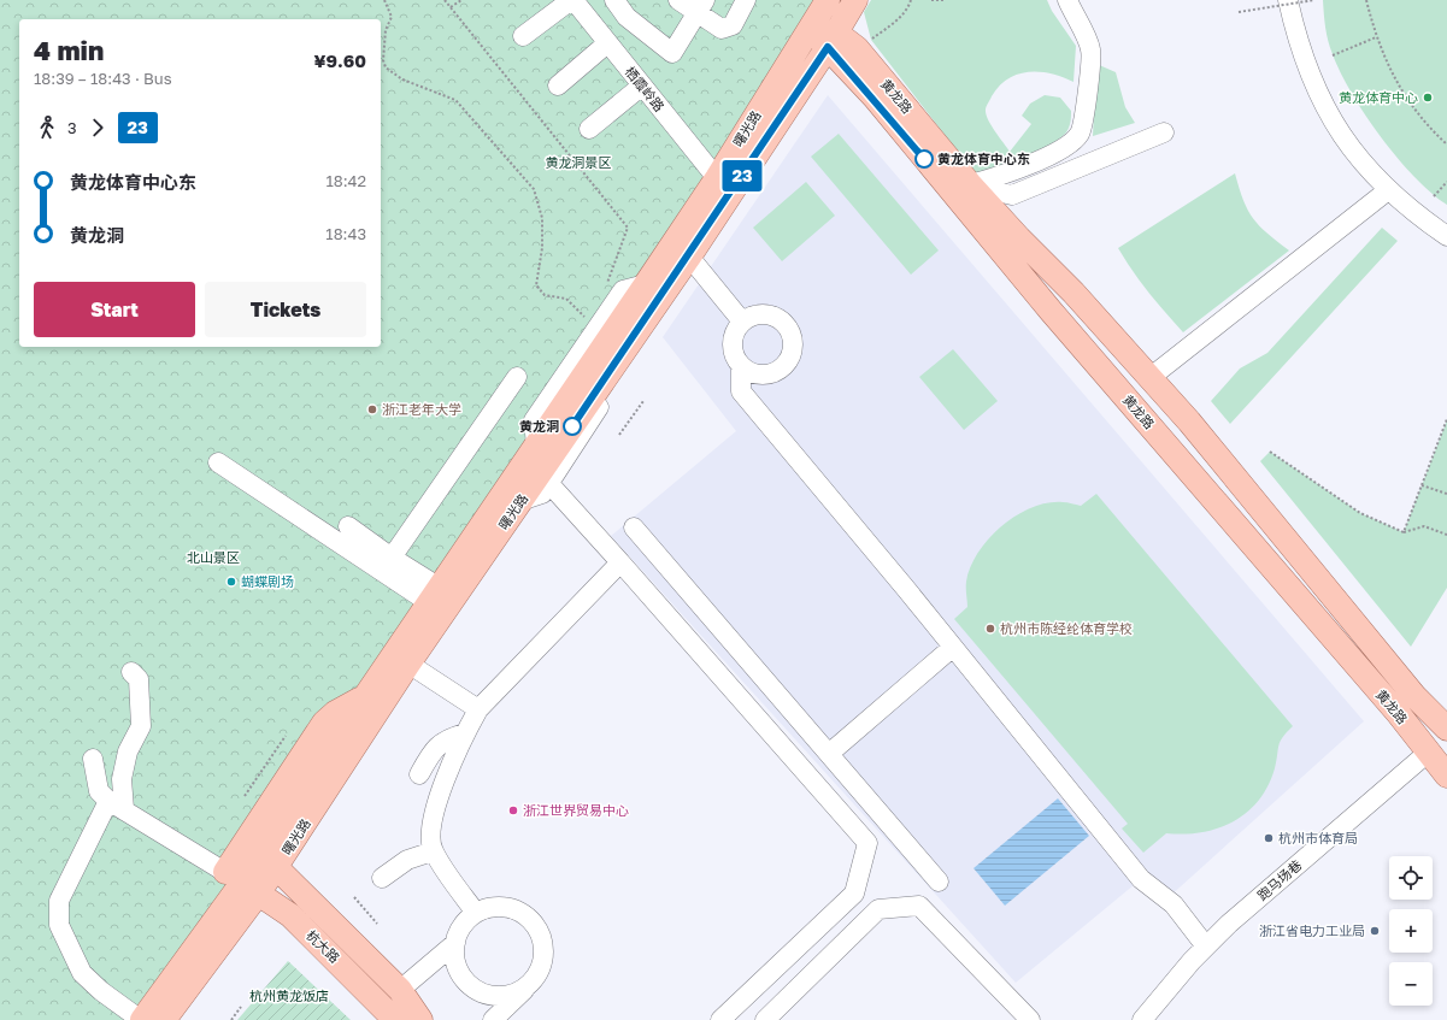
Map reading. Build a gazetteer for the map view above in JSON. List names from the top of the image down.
{
  "streets": {
    "main road": ["黄龙路", "曙光路", "杭大路"],
    "street": ["栖霞岭路", "跑马场巷"]
  },
  "crossings": [
    ["栖霞岭路", "曙光路"],
    ["黄龙路", "曙光路"],
    ["黄龙路", "跑马场巷"],
    ["曙光路", "杭大路"]
  ],
  "parks": ["黄龙洞景区", "北山景区", "杭州黄龙饭店"],
  "places": [
    "黄龙体育中心",
    "黄龙体育中心东",
    "浙江老年大学",
    "黄龙洞",
    "蝴蝶剧场",
    "杭州市陈经纶体育学校",
    "浙江世界贸易中心",
    "杭州市体育局",
    "浙江省电力工业局"
  ],
  "lines": ["bus line 23"],
  "page": {
    "on_map": "23",
    "heading": ["4 min", "18:39 – 18:43 · Bus", "¥9.60"],
    "legs": ["3", "23"],
    "list": [
      {
        "name": "黄龙体育中心东",
        "value": "18:42"
      },
      {
        "name": "黄龙洞",
        "value": "18:43"
      }
    ],
    "buttons": ["Start", "Tickets"],
    "map_buttons": ["+", "−"]
  }
}
